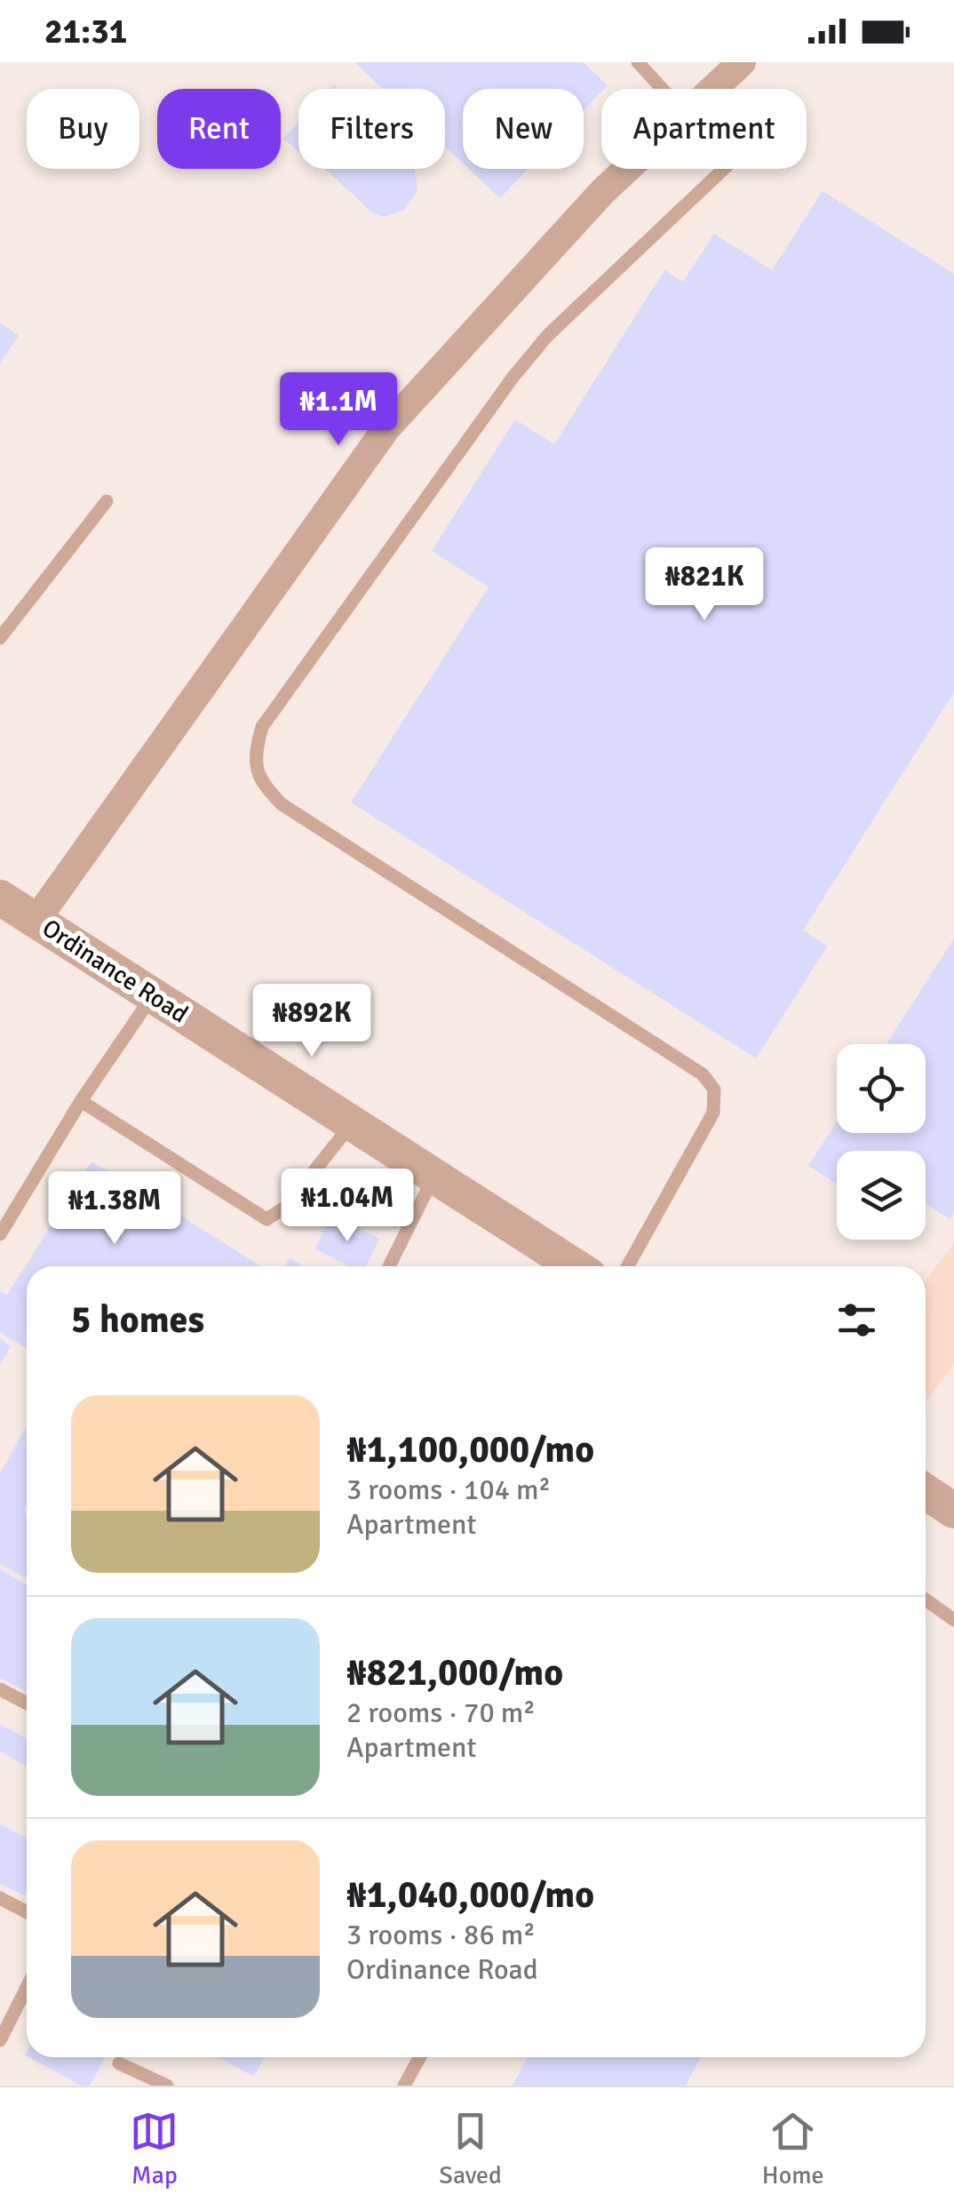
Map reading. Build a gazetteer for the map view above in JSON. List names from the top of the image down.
{
  "streets": {
    "street": ["Ordinance Road"]
  },
  "page": {
    "status": "21:31",
    "chip": [
      "Buy",
      "Rent",
      "Filters",
      "New",
      "Apartment"
    ],
    "price": [
      "₦1.1M",
      "₦821K",
      "₦892K",
      "₦1.04M",
      "₦1.38M"
    ],
    "heading": "5 homes",
    "list": [
      {
        "name": "₦1,100,000/mo",
        "note": "3 rooms · 104 m² · Apartment"
      },
      {
        "name": "₦821,000/mo",
        "note": "2 rooms · 70 m² · Apartment"
      },
      {
        "name": "₦1,040,000/mo",
        "note": "3 rooms · 86 m² · Ordinance Road"
      }
    ],
    "tabs": ["Map", "Saved", "Home"]
  }
}
